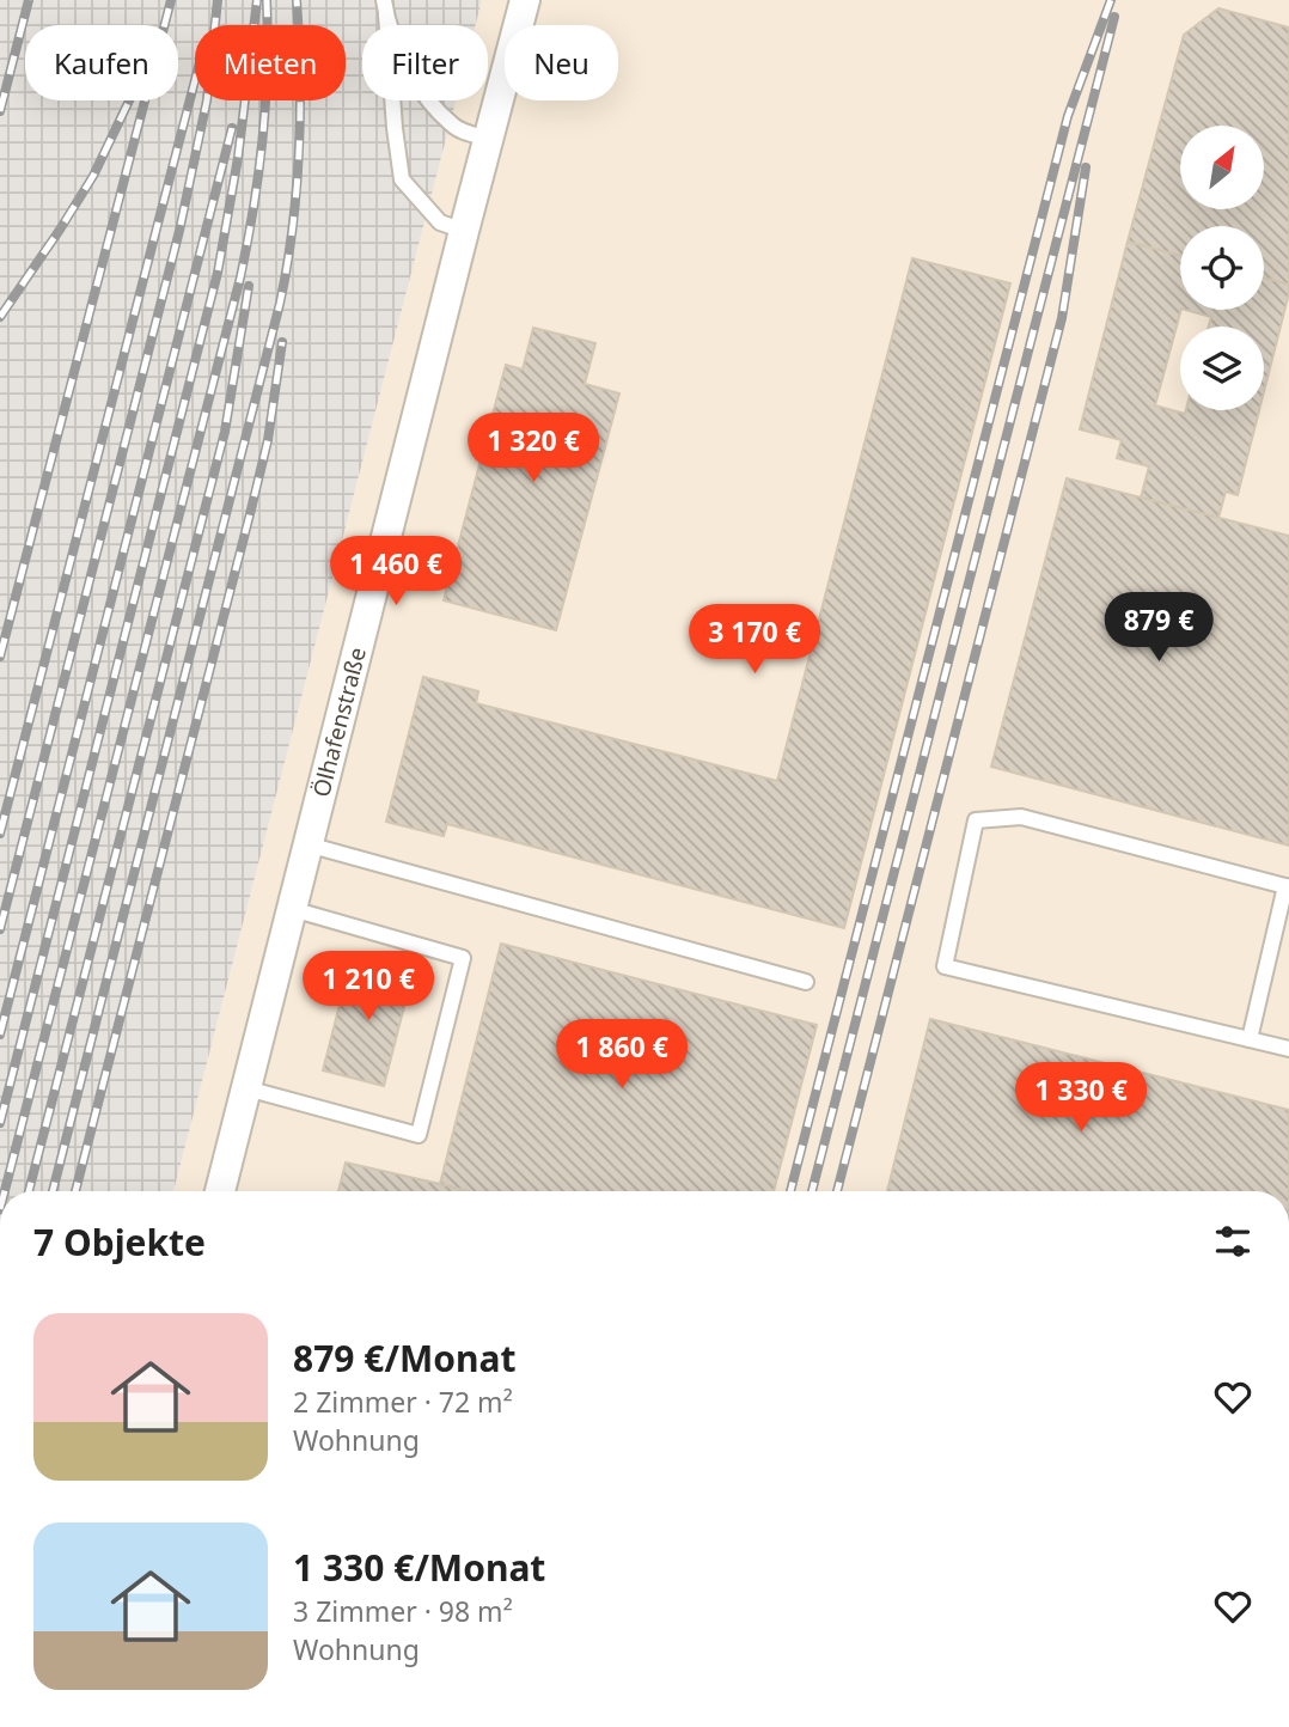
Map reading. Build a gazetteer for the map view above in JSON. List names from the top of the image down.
{
  "streets": {
    "street": ["Ölhafenstraße"]
  },
  "north": "top right",
  "page": {
    "chip": [
      "Kaufen",
      "Mieten",
      "Filter",
      "Neu"
    ],
    "price": [
      "1 320 €",
      "1 460 €",
      "879 €",
      "3 170 €",
      "1 210 €",
      "1 860 €",
      "1 330 €"
    ],
    "heading": "7 Objekte",
    "list": [
      {
        "name": "879 €/Monat",
        "note": "2 Zimmer · 72 m² · Wohnung"
      },
      {
        "name": "1 330 €/Monat",
        "note": "3 Zimmer · 98 m² · Wohnung"
      }
    ]
  }
}
